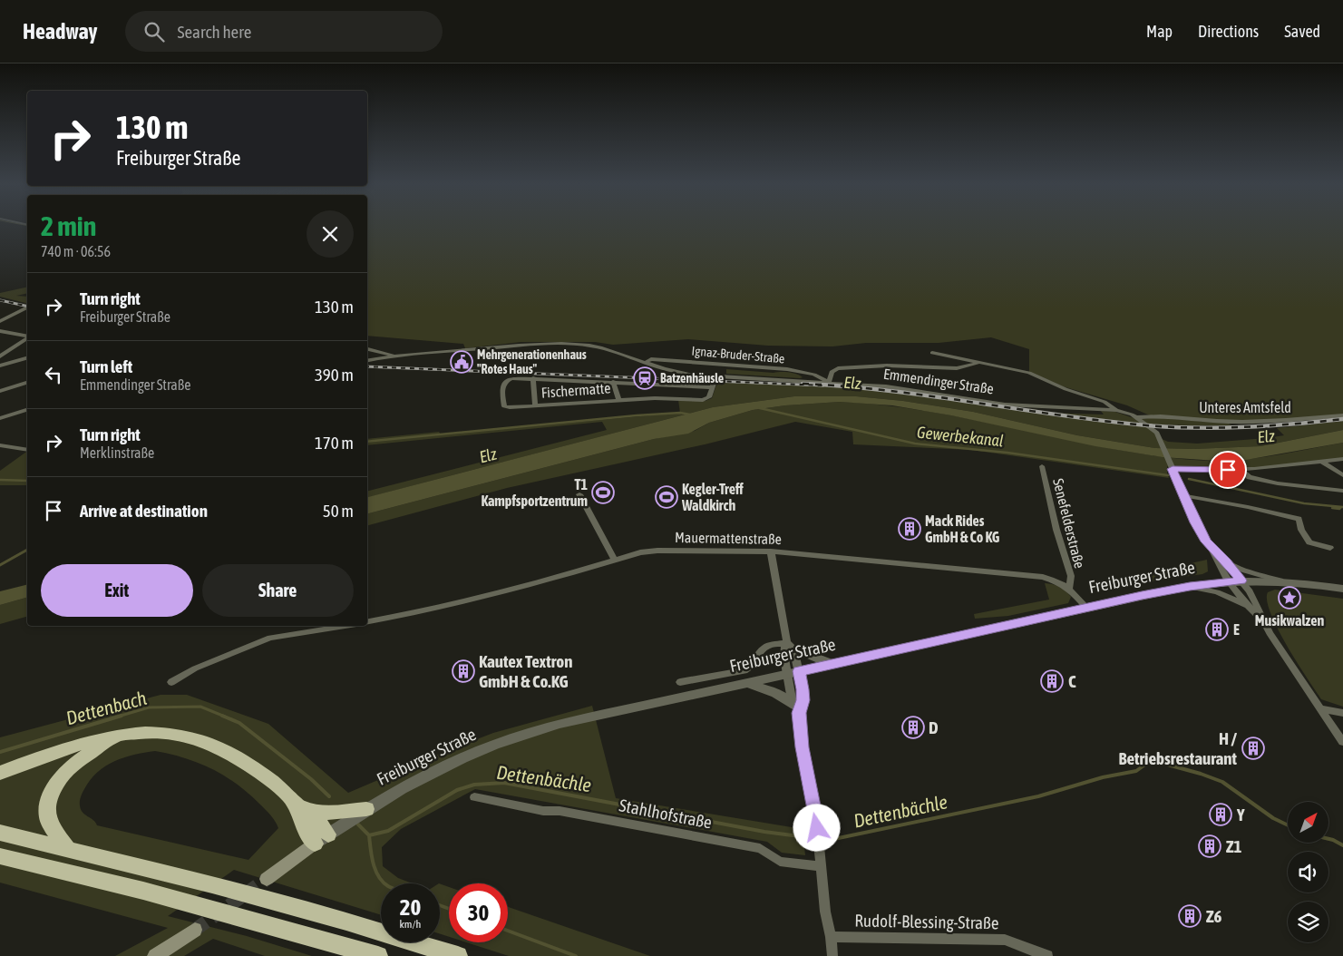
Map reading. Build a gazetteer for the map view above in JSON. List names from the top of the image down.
{
  "streets": {
    "main road": ["Freiburger Straße"],
    "street": [
      "Ignaz-Bruder-Straße",
      "Emmendinger Straße",
      "Fischermatte",
      "Unteres Amtsfeld",
      "Senefelderstraße",
      "Mauermattenstraße",
      "Stahlhofstraße",
      "Rudolf-Blessing-Straße"
    ]
  },
  "crossings": [
    ["Ignaz-Bruder-Straße", "Emmendinger Straße"],
    ["Emmendinger Straße", "Fischermatte"],
    ["Emmendinger Straße", "Unteres Amtsfeld"],
    ["Emmendinger Straße", "Freiburger Straße"],
    ["Senefelderstraße", "Mauermattenstraße"],
    ["Mauermattenstraße", "Freiburger Straße"]
  ],
  "water": [
    "Elz",
    "Gewerbekanal",
    "Dettenbach",
    "Dettenbächle"
  ],
  "places": {
    "public building": ["Mehrgenerationenhaus \"Rotes Haus\""],
    "station": ["Batzenhäusle"],
    "sports": ["T1 Kampfsportzentrum", "Kegler-Treff Waldkirch"],
    "building": [
      "Mack Rides GmbH & Co KG",
      "E",
      "Kautex Textron GmbH & Co.KG",
      "C",
      "D",
      "H / Betriebsrestaurant",
      "Y",
      "Z1",
      "Z6"
    ],
    "place": ["Musikwalzen"]
  },
  "north": "top right",
  "page": {
    "header": "Headway",
    "search": "Search here",
    "nav": ["Map", "Directions", "Saved"],
    "turn": ["130 m", "Freiburger Straße"],
    "heading": ["2 min", "740 m · 06:56"],
    "list": [
      {
        "name": "Turn right",
        "note": "Freiburger Straße",
        "value": "130 m"
      },
      {
        "name": "Turn left",
        "note": "Emmendinger Straße",
        "value": "390 m"
      },
      {
        "name": "Turn right",
        "note": "Merklinstraße",
        "value": "170 m"
      },
      {
        "name": "Arrive at destination",
        "value": "50 m"
      }
    ],
    "buttons": ["Exit", "Share"],
    "speed": "20 km/h",
    "limit": "30"
  }
}
